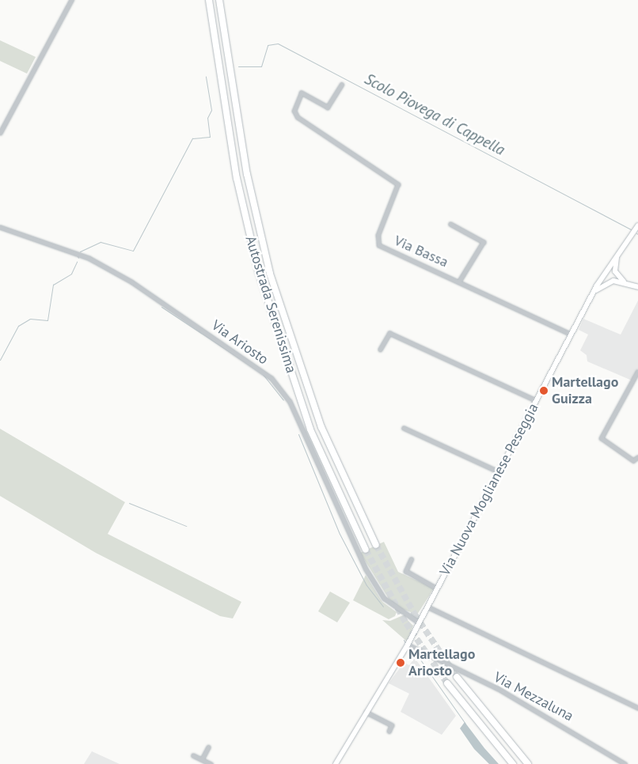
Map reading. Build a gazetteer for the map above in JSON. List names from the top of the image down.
{
  "streets": {
    "highway": ["Autostrada Serenissima"],
    "main road": ["Via Nuova Moglianese Peseggia"],
    "street": ["Via Bassa", "Via Ariosto", "Via Mezzaluna"]
  },
  "crossings": [
    ["Via Bassa", "Via Nuova Moglianese Peseggia"],
    ["Via Ariosto", "Via Nuova Moglianese Peseggia"],
    ["Via Nuova Moglianese Peseggia", "Via Mezzaluna"]
  ],
  "water": ["Scolo Piovega di Cappella"],
  "places": ["Martellago Guizza", "Martellago Ariosto"]
}
